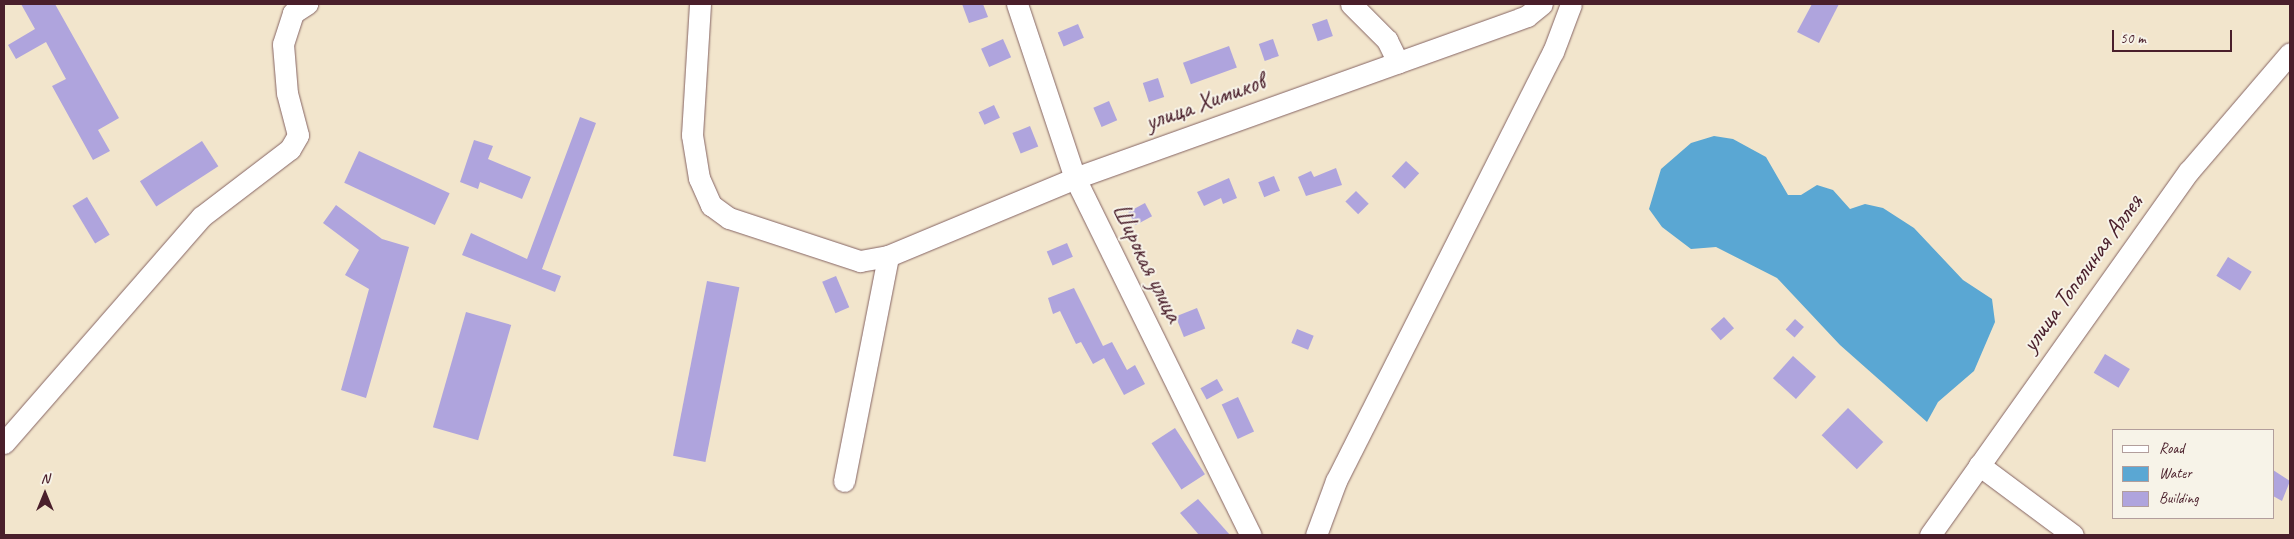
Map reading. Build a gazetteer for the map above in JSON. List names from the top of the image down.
{
  "streets": {
    "street": ["улица Химиков", "Широкая улица", "улица Тополиная Аллея"]
  },
  "crossings": [
    ["улица Химиков", "Широкая улица"]
  ],
  "legend": ["Road", "Water", "Building"],
  "scale_bar": "50 m",
  "north": "top"
}
